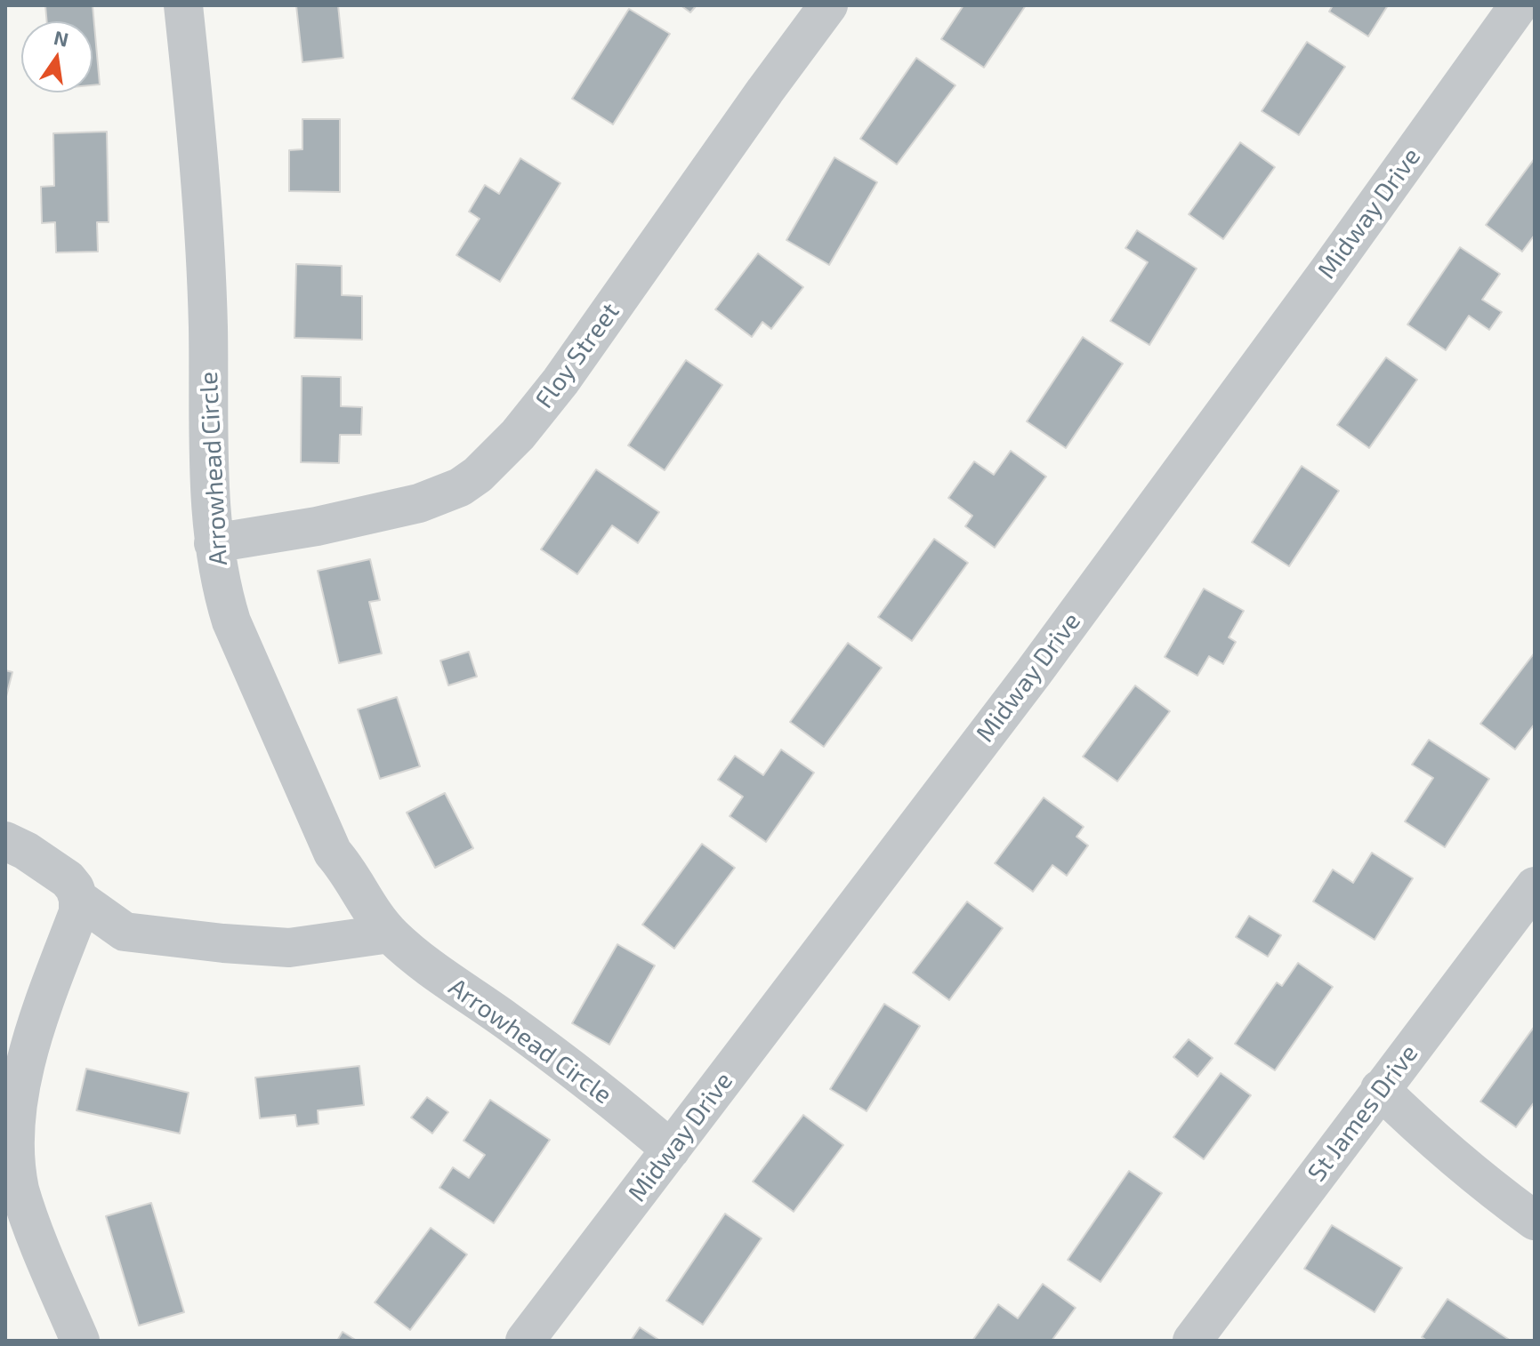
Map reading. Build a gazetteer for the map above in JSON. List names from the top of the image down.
{
  "streets": {
    "street": [
      "Midway Drive",
      "Floy Street",
      "Arrowhead Circle",
      "St James Drive"
    ]
  },
  "crossings": [
    ["Midway Drive", "Arrowhead Circle"],
    ["Floy Street", "Arrowhead Circle"]
  ],
  "north": "top"
}
